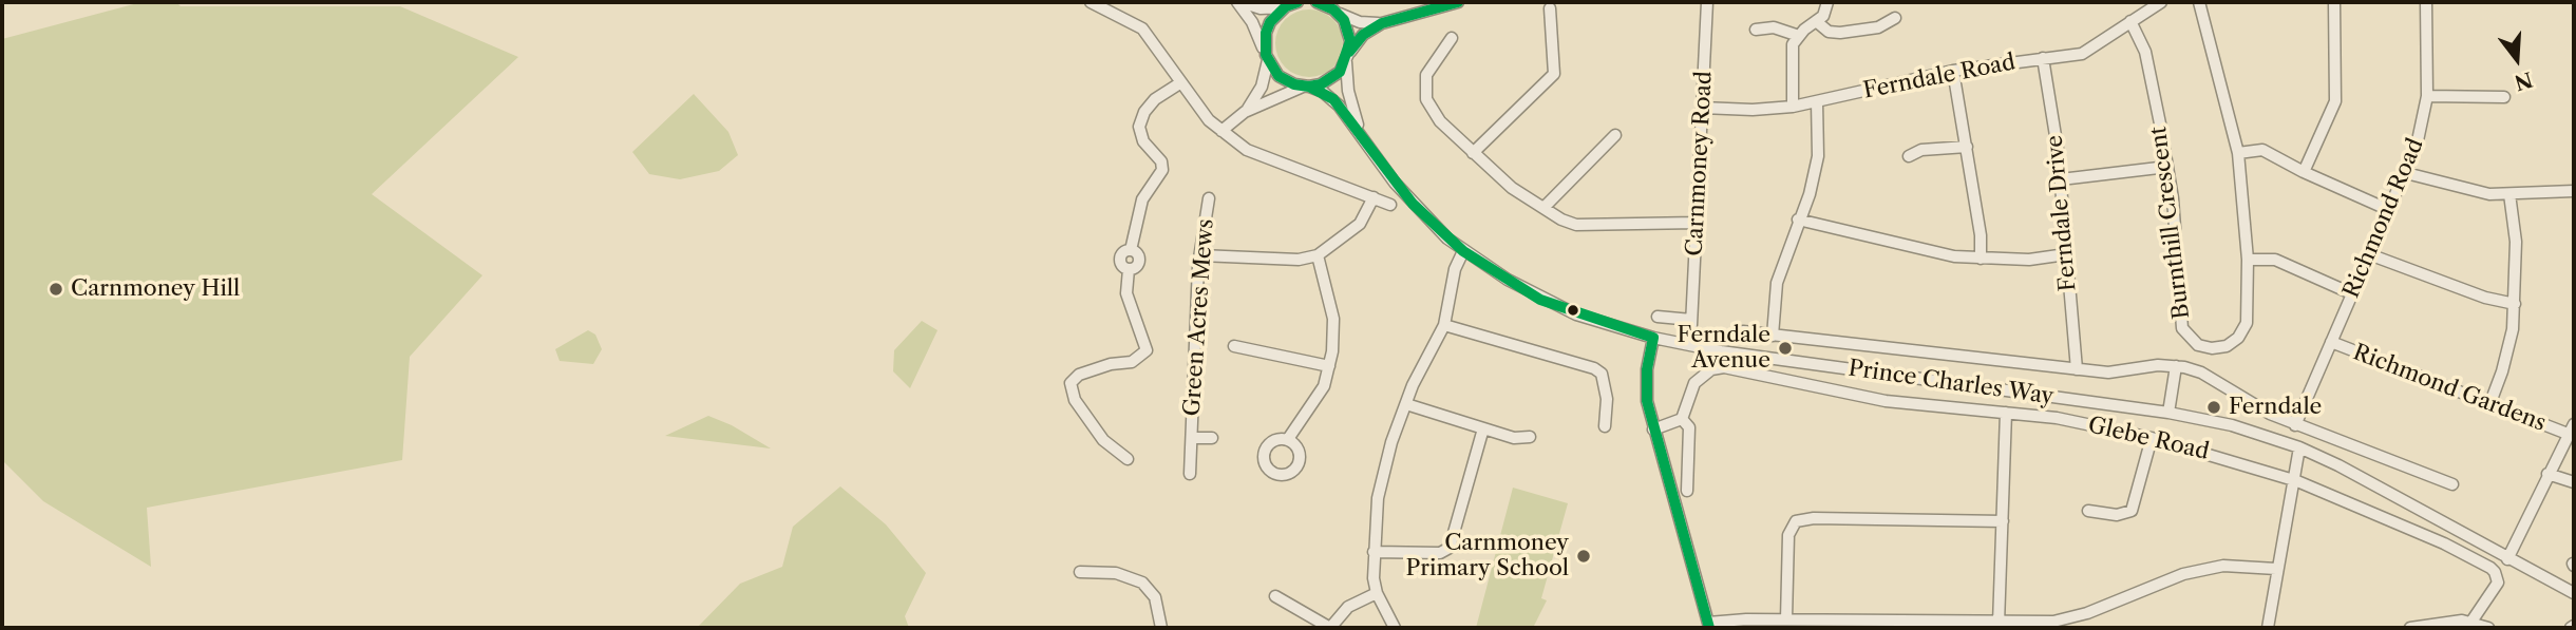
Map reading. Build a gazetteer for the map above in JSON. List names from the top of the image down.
{
  "streets": {
    "street": [
      "Ferndale Road",
      "Carnmoney Road",
      "Ferndale Drive",
      "Richmond Road",
      "Burnthill Crescent",
      "Green Acres Mews",
      "Prince Charles Way",
      "Richmond Gardens",
      "Glebe Road"
    ]
  },
  "crossings": [
    ["Ferndale Road", "Carnmoney Road"],
    ["Ferndale Road", "Ferndale Drive"],
    ["Ferndale Road", "Burnthill Crescent"],
    ["Richmond Road", "Richmond Gardens"]
  ],
  "places": [
    "Carnmoney Hill",
    "Ferndale Avenue",
    "Ferndale",
    "Carnmoney Primary School"
  ],
  "north": "bottom"
}
